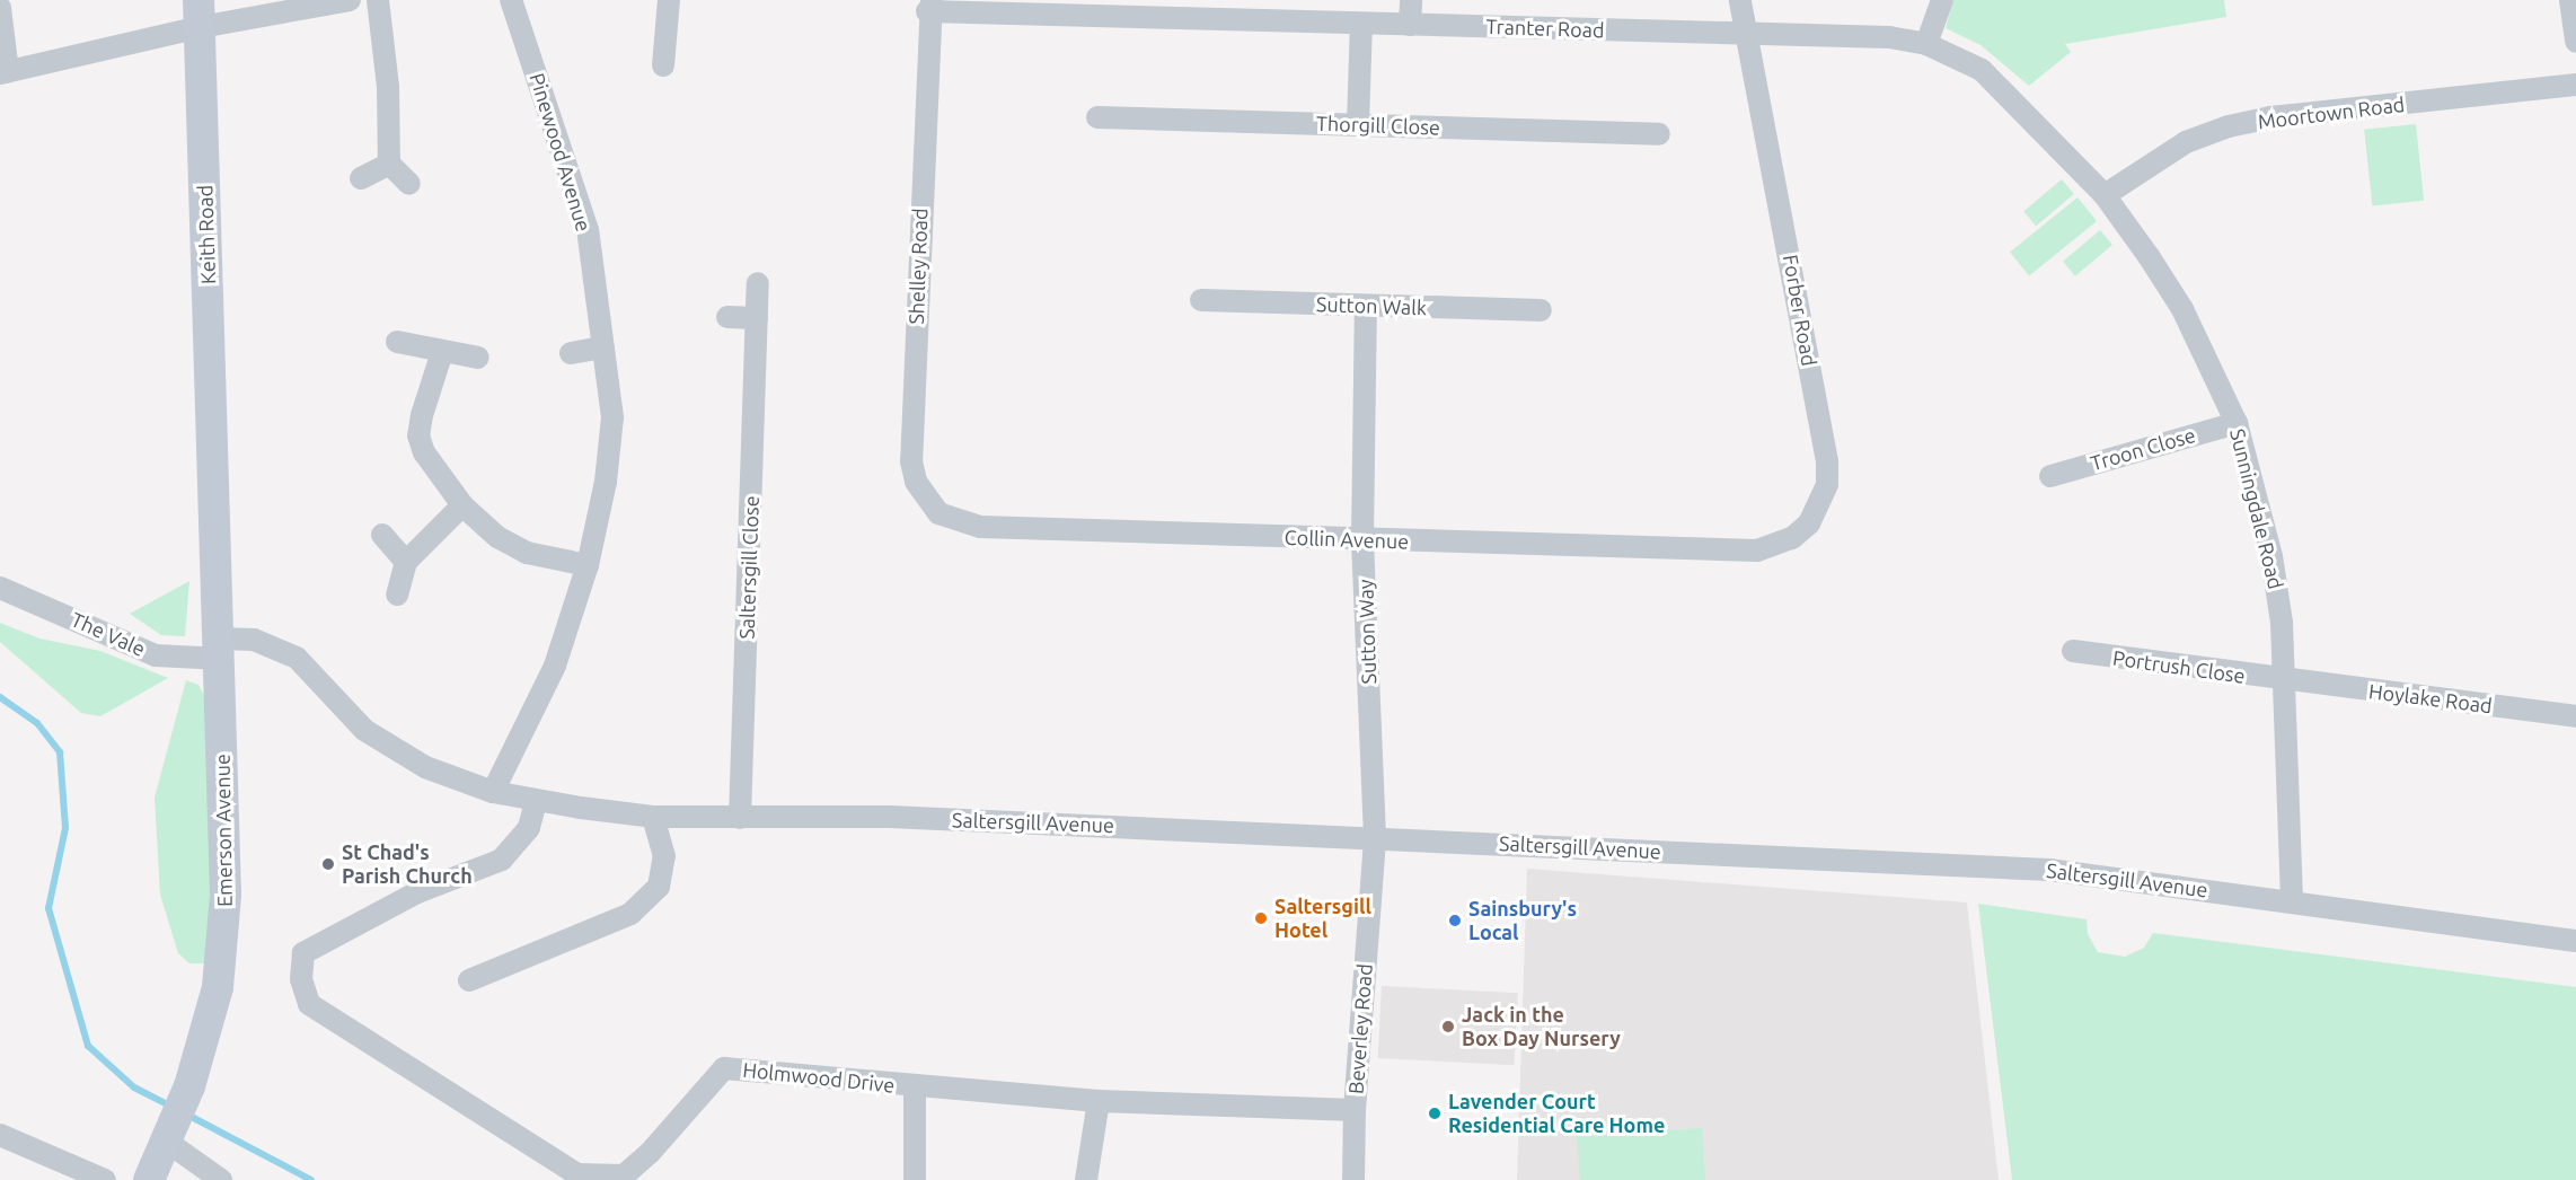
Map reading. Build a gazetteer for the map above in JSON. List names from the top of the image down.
{
  "streets": {
    "street": [
      "Tranter Road",
      "Moortown Road",
      "Thorgill Close",
      "Pinewood Avenue",
      "Keith Road",
      "Shelley Road",
      "Sutton Walk",
      "Forber Road",
      "Troon Close",
      "Sunningdale Road",
      "Collin Avenue",
      "Saltersgill Close",
      "Sutton Way",
      "The Vale",
      "Portrush Close",
      "Hoylake Road",
      "Saltersgill Avenue",
      "Emerson Avenue",
      "Beverley Road",
      "Holmwood Drive"
    ]
  },
  "crossings": [
    ["Tranter Road", "Moortown Road"],
    ["Tranter Road", "Shelley Road"],
    ["Tranter Road", "Forber Road"],
    ["Tranter Road", "Sunningdale Road"],
    ["Moortown Road", "Sunningdale Road"],
    ["Pinewood Avenue", "The Vale"],
    ["Pinewood Avenue", "Saltersgill Avenue"],
    ["Keith Road", "Emerson Avenue"],
    ["Shelley Road", "Collin Avenue"],
    ["Sutton Walk", "Sutton Way"],
    ["Forber Road", "Collin Avenue"],
    ["Troon Close", "Sunningdale Road"],
    ["Sunningdale Road", "Portrush Close"],
    ["Sunningdale Road", "Hoylake Road"],
    ["Sunningdale Road", "Saltersgill Avenue"],
    ["Collin Avenue", "Sutton Way"],
    ["Saltersgill Close", "Saltersgill Avenue"],
    ["Sutton Way", "Saltersgill Avenue"],
    ["Sutton Way", "Beverley Road"],
    ["The Vale", "Saltersgill Avenue"],
    ["The Vale", "Emerson Avenue"],
    ["Portrush Close", "Hoylake Road"],
    ["Saltersgill Avenue", "Beverley Road"],
    ["Saltersgill Avenue", "Holmwood Drive"],
    ["Beverley Road", "Holmwood Drive"]
  ],
  "places": [
    "St Chad's Parish Church",
    "Saltersgill Hotel",
    "Sainsbury's Local",
    "Jack in the Box Day Nursery",
    "Lavender Court Residential Care Home"
  ]
}
